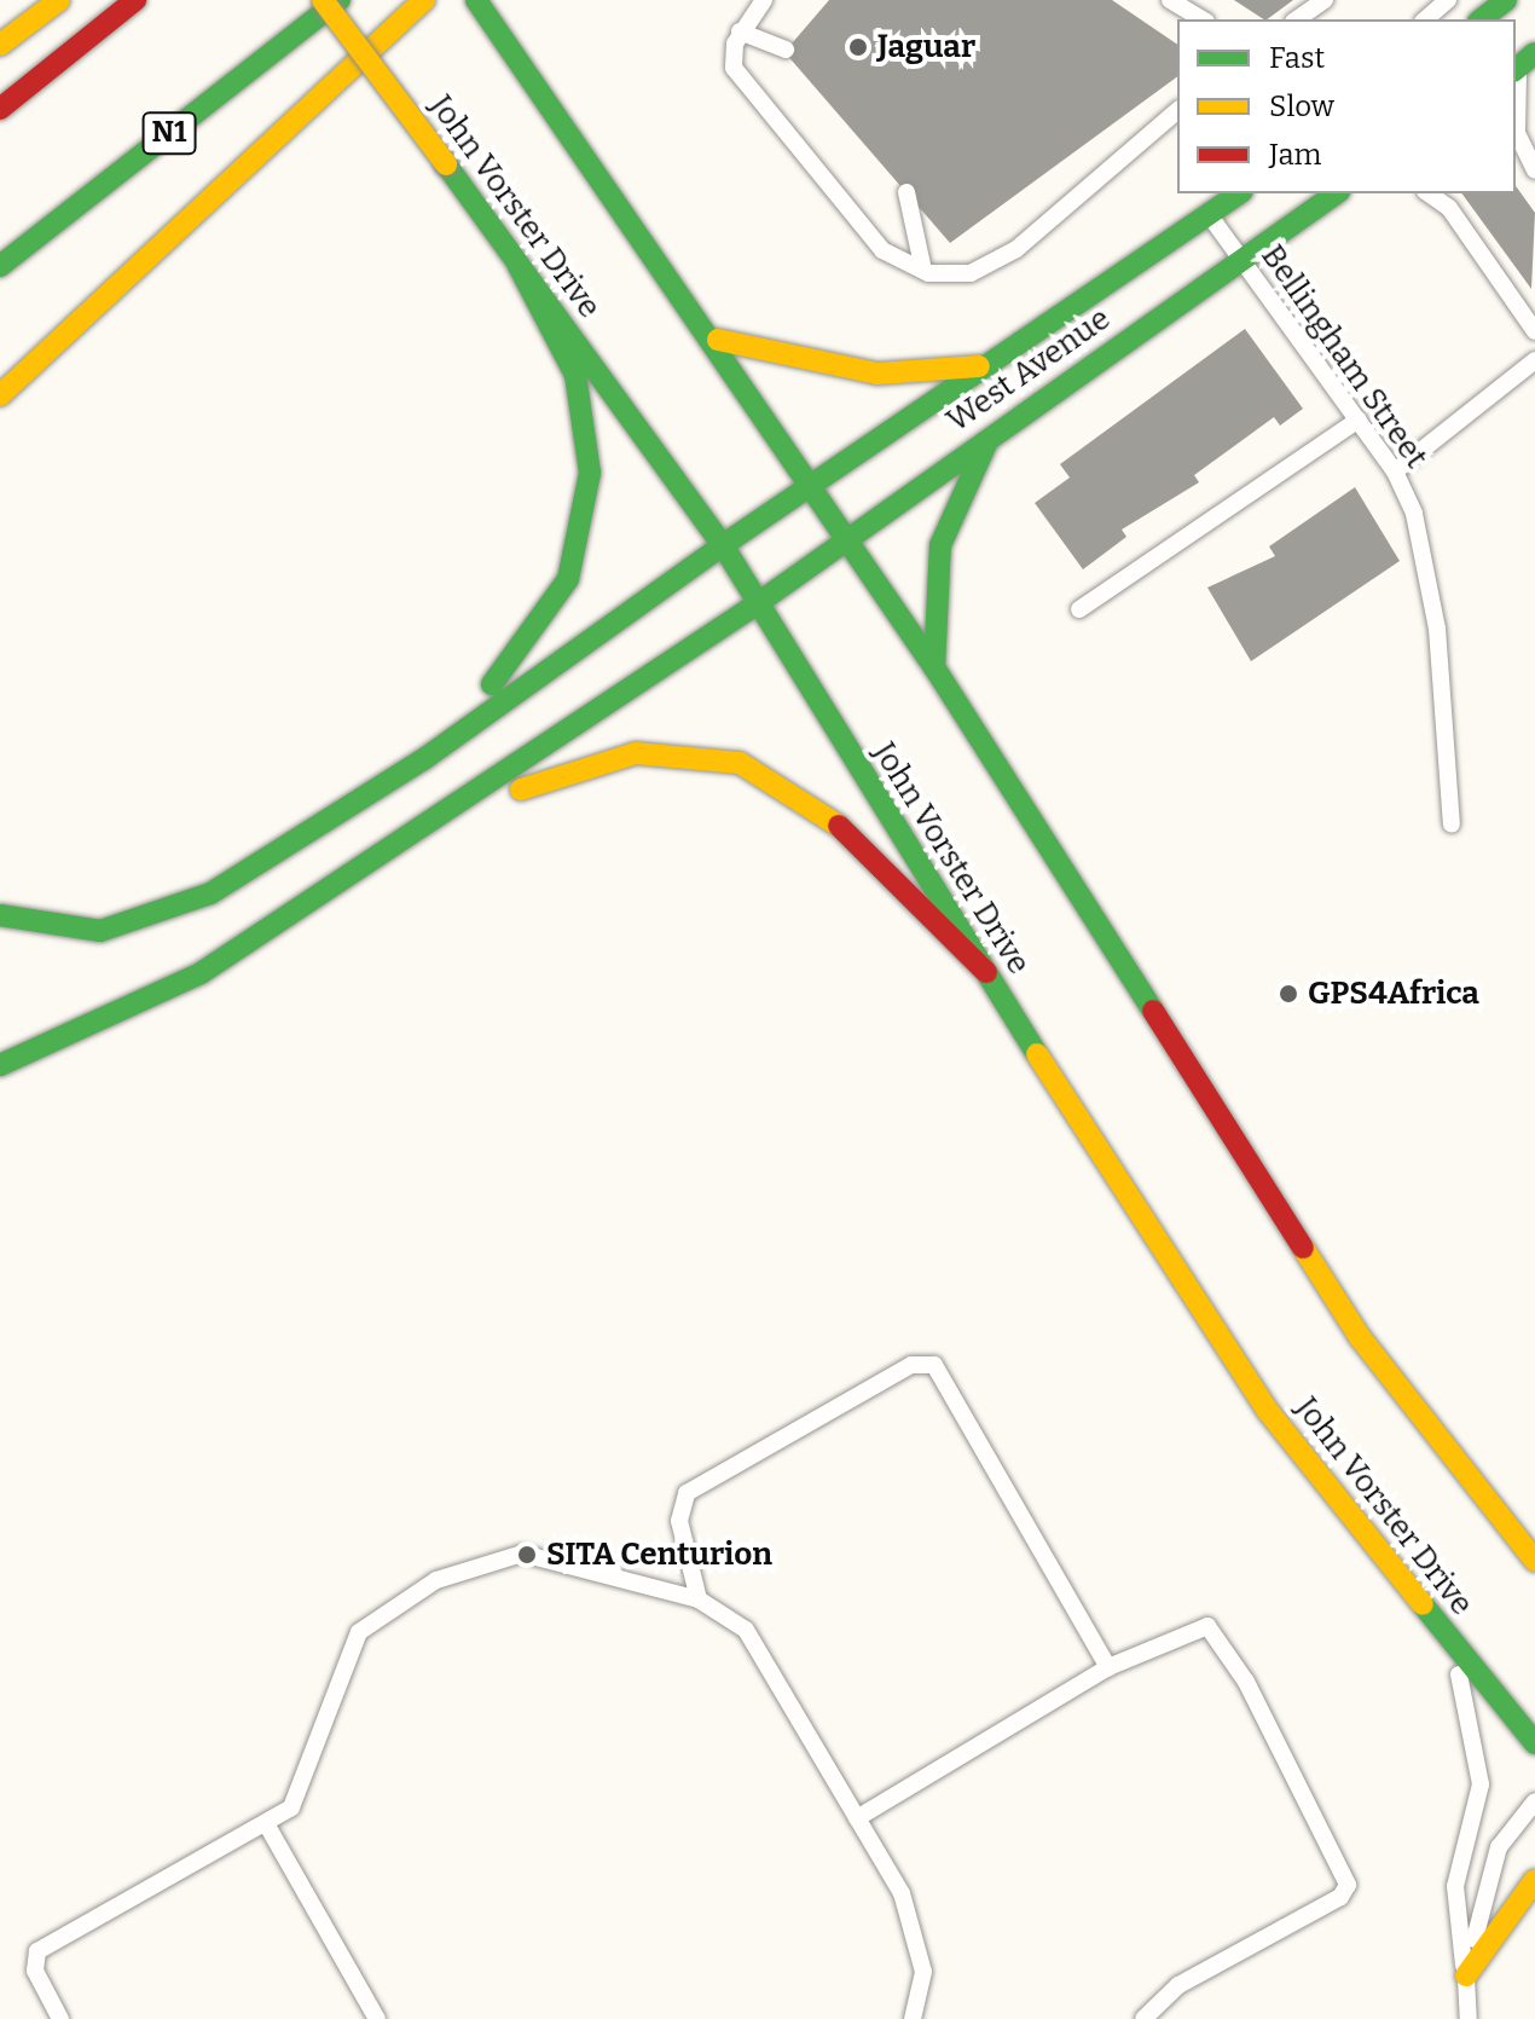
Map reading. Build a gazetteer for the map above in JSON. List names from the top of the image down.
{
  "streets": {
    "main road": ["N1", "John Vorster Drive", "West Avenue"],
    "lane": ["Bellingham Street"]
  },
  "crossings": [
    ["John Vorster Drive", "West Avenue"],
    ["Bellingham Street", "West Avenue"]
  ],
  "places": ["Jaguar", "GPS4Africa", "SITA Centurion"],
  "legend": ["Fast", "Slow", "Jam"]
}
